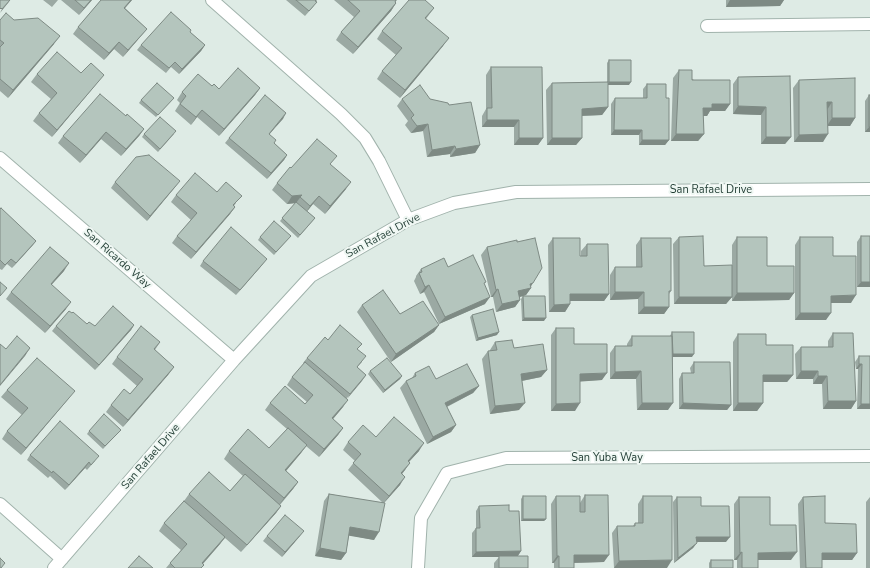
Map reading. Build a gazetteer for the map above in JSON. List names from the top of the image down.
{
  "streets": {
    "street": ["San Rafael Drive", "San Ricardo Way", "San Yuba Way"]
  },
  "crossings": [
    ["San Rafael Drive", "San Ricardo Way"]
  ]
}
